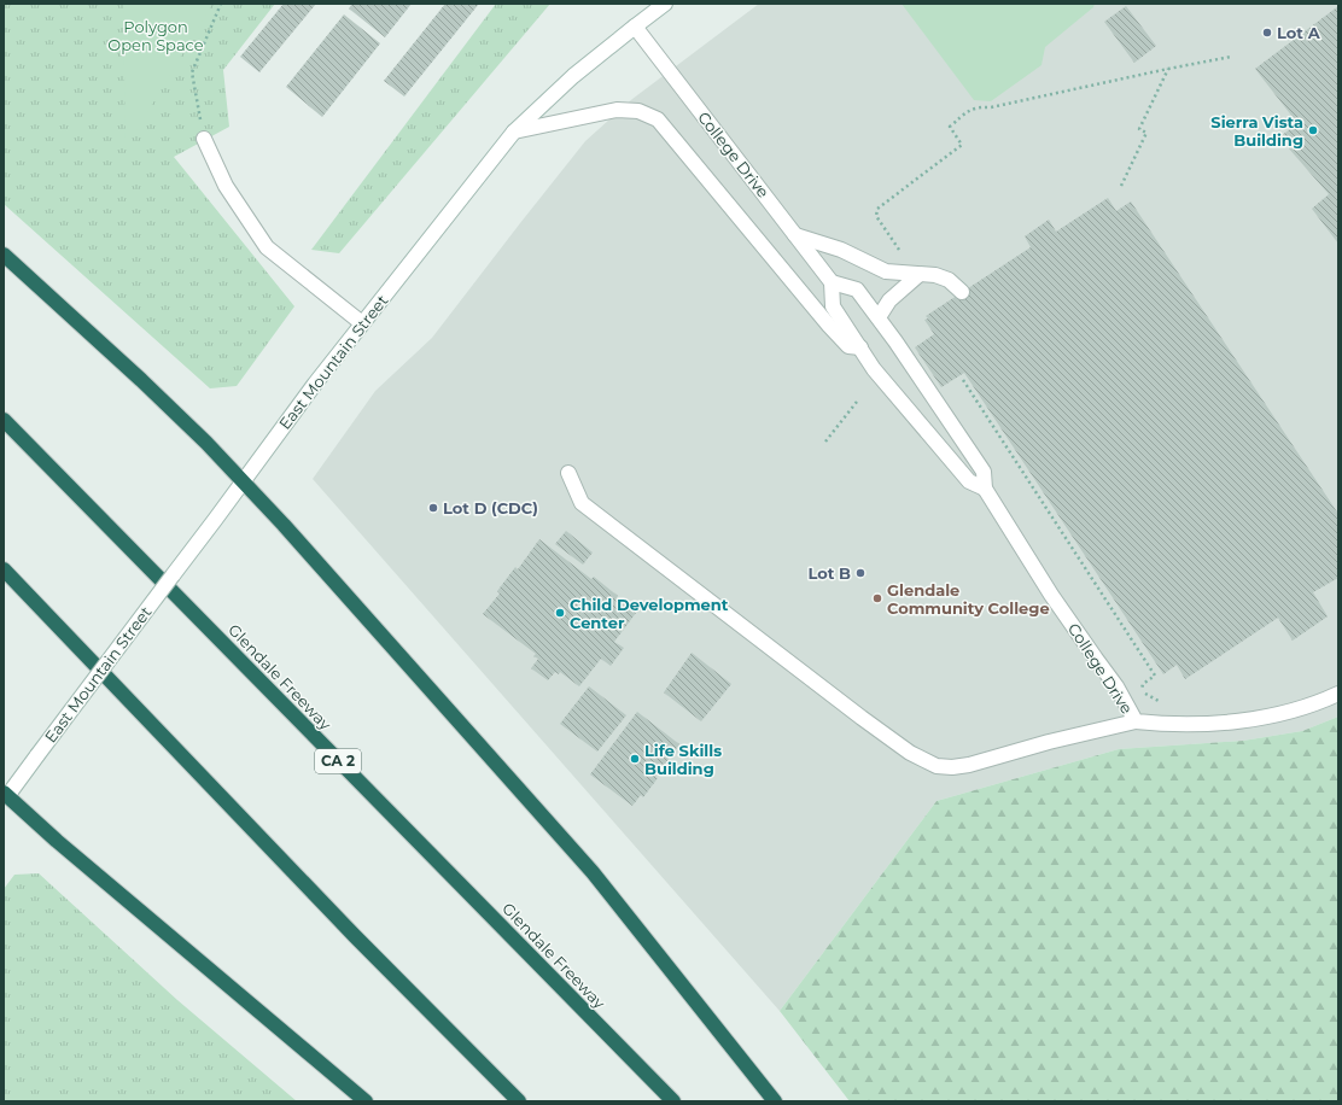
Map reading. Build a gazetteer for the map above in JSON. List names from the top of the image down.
{
  "streets": {
    "highway": ["Glendale Freeway", "CA 2"],
    "main road": ["College Drive", "East Mountain Street"]
  },
  "crossings": [
    ["College Drive", "East Mountain Street"]
  ],
  "parks": ["Polygon Open Space"],
  "places": [
    "Lot A",
    "Sierra Vista Building",
    "Lot D (CDC)",
    "Lot B",
    "Glendale Community College",
    "Child Development Center",
    "Life Skills Building"
  ]
}
